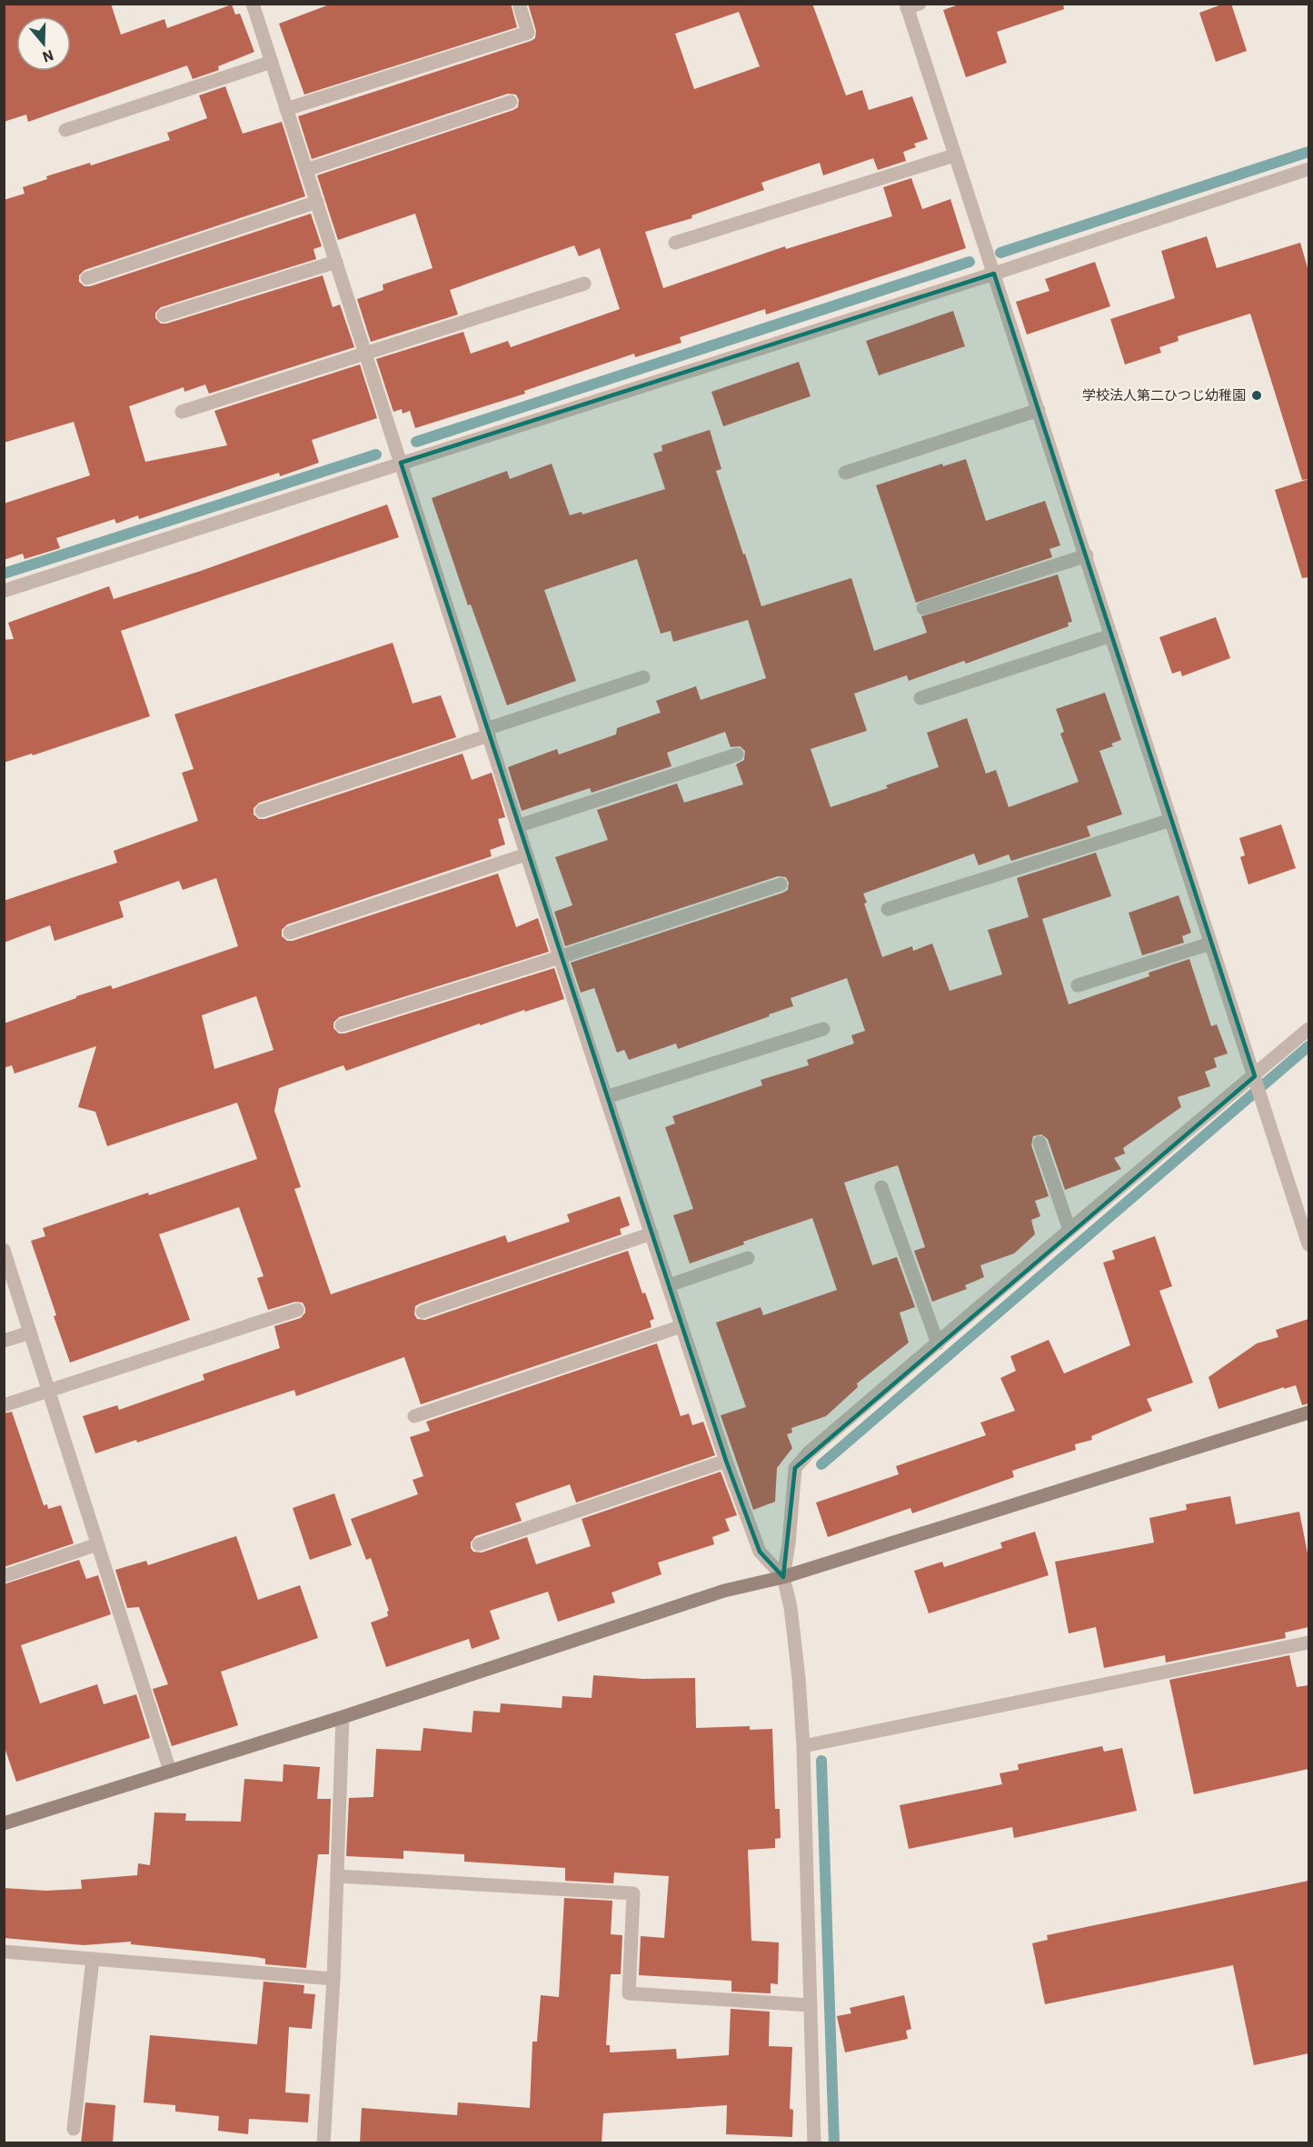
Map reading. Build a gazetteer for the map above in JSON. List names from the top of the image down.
{
  "places": ["学校法人第二ひつじ幼稚園"],
  "north": "bottom"
}
